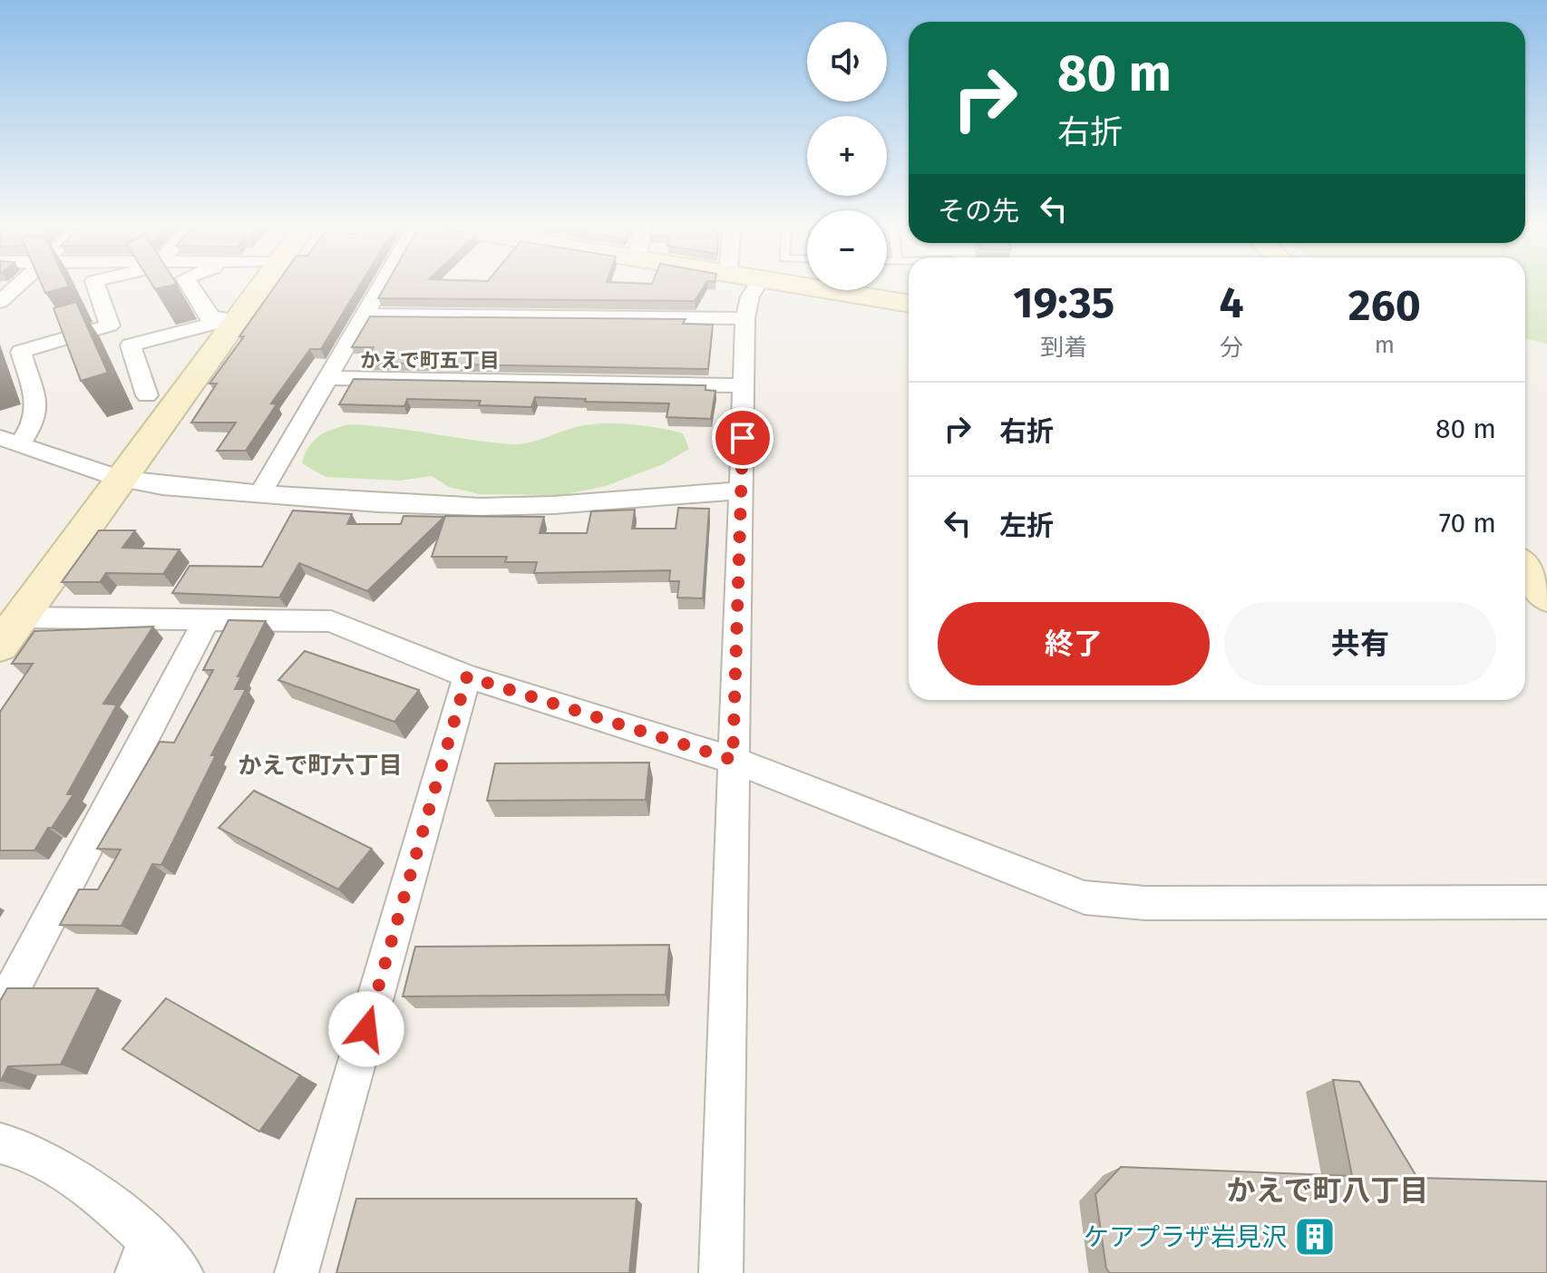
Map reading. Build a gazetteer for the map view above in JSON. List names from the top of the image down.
{
  "districts": ["かえで町五丁目", "かえで町六丁目", "かえで町八丁目"],
  "places": {
    "building": ["ケアプラザ岩見沢"]
  },
  "page": {
    "map_buttons": ["+", "−"],
    "turn": ["80 m", "右折"],
    "then": "その先",
    "eta": [
      "19:35",
      "到着",
      "4",
      "分",
      "260",
      "m"
    ],
    "list": [
      {
        "name": "右折",
        "value": "80 m"
      },
      {
        "name": "左折",
        "value": "70 m"
      }
    ],
    "buttons": ["終了", "共有"]
  }
}
